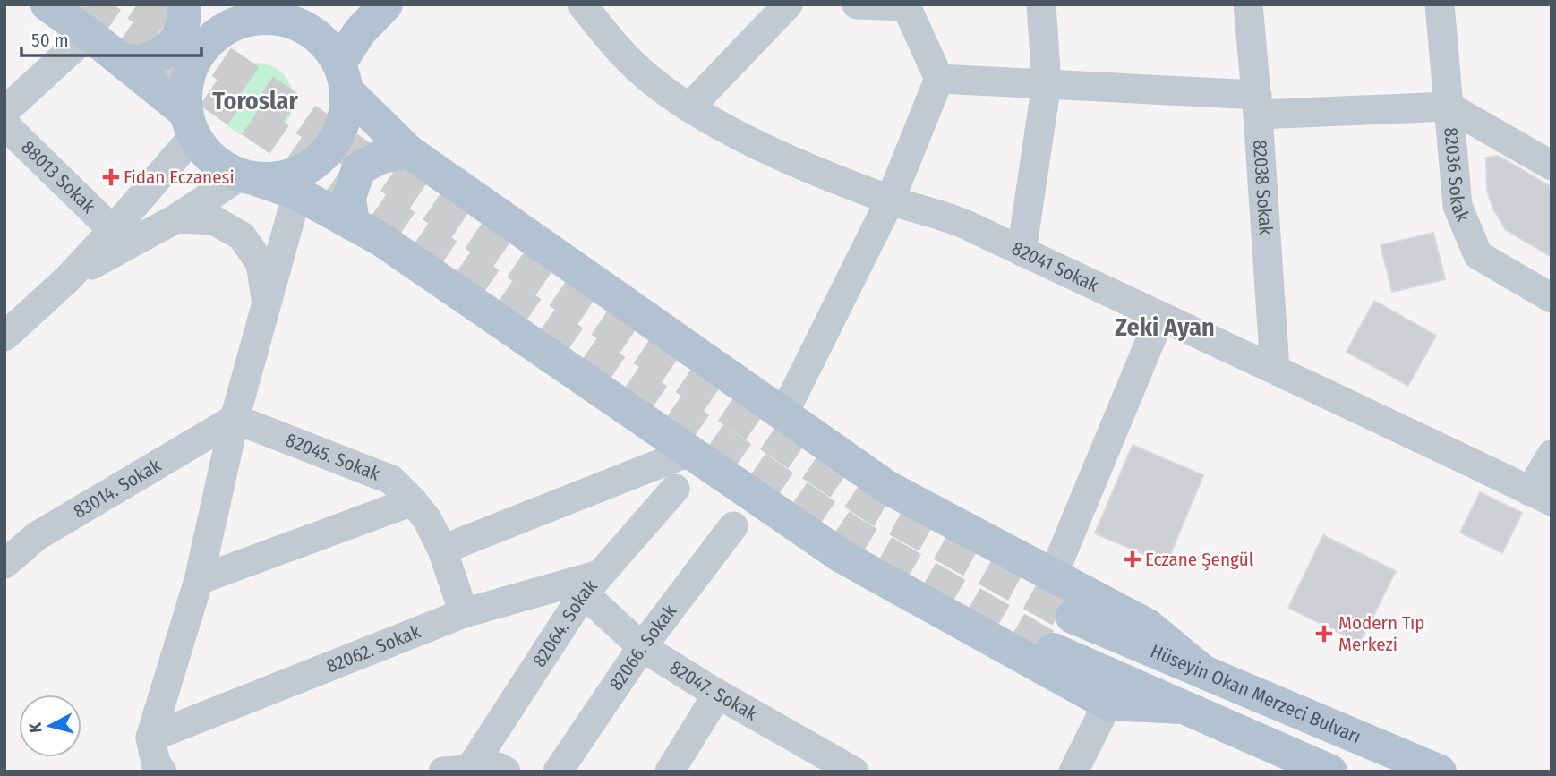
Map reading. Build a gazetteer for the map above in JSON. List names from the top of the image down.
{
  "streets": {
    "main road": ["Hüseyin Okan Merzeci Bulvarı"],
    "street": [
      "82036 Sokak",
      "88013 Sokak",
      "82038 Sokak",
      "82041 Sokak",
      "82045. Sokak",
      "83014. Sokak",
      "82064. Sokak",
      "82066. Sokak",
      "82062. Sokak",
      "82047. Sokak"
    ]
  },
  "crossings": [
    ["82038 Sokak", "82041 Sokak"],
    ["82045. Sokak", "83014. Sokak"],
    ["82045. Sokak", "82062. Sokak"],
    ["82064. Sokak", "82062. Sokak"],
    ["82064. Sokak", "82047. Sokak"],
    ["82066. Sokak", "82047. Sokak"],
    ["82062. Sokak", "82047. Sokak"]
  ],
  "districts": ["Toroslar", "Zeki Ayan"],
  "places": {
    "health": ["Fidan Eczanesi", "Eczane Şengül", "Modern Tıp Merkezi"]
  },
  "scale_bar": "50 m",
  "north": "left"
}
